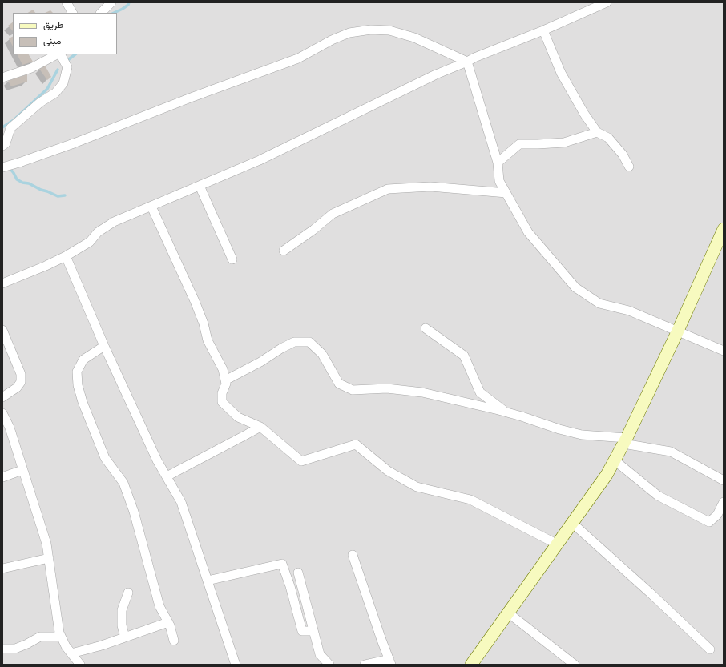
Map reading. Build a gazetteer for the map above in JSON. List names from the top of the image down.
{
  "legend": ["طريق", "مبنى"]
}
